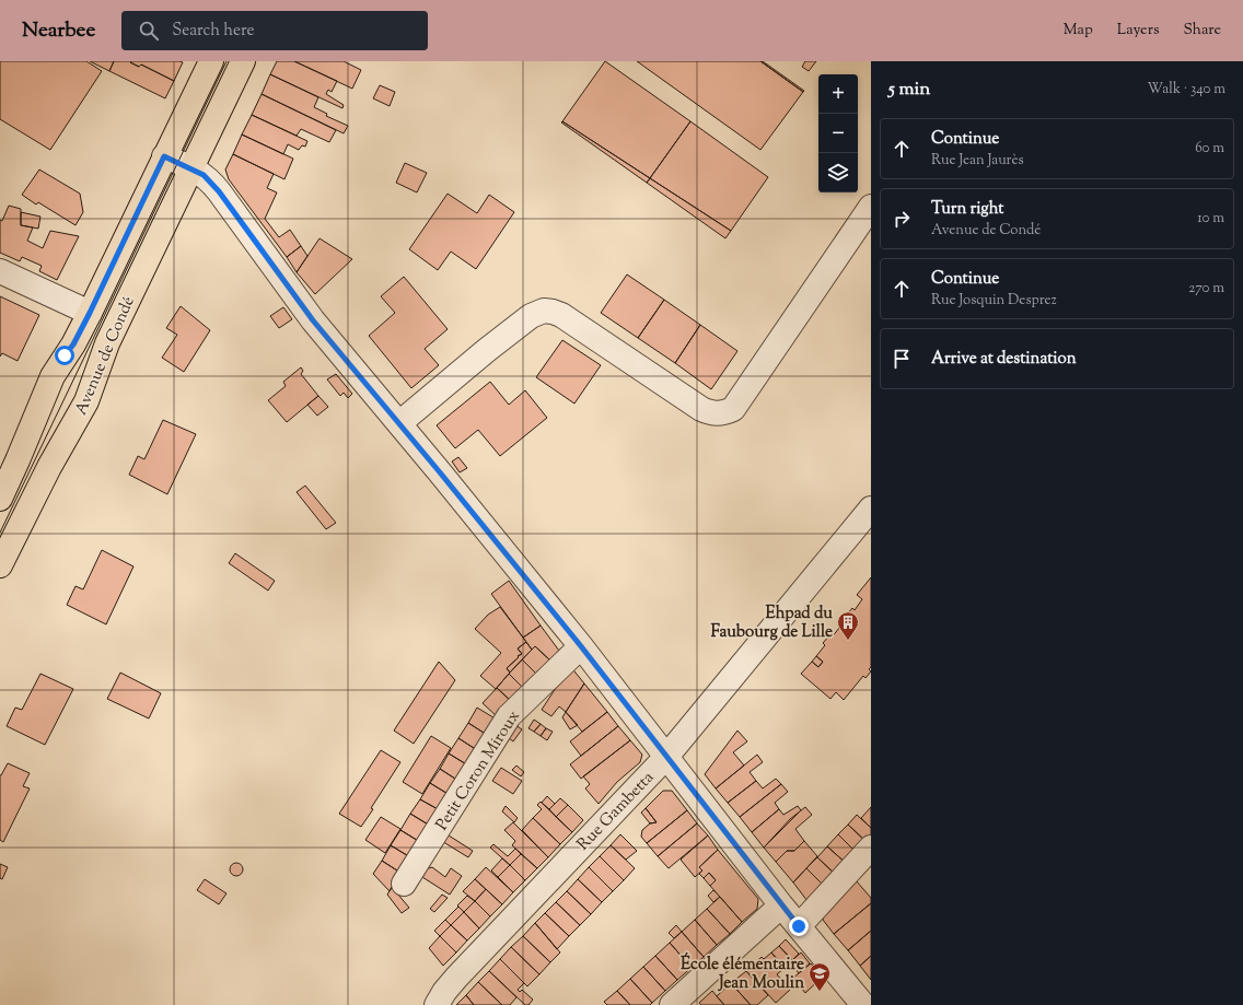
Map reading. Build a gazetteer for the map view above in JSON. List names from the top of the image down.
{
  "streets": {
    "main road": ["Avenue de Condé"],
    "street": ["Petit Coron Miroux", "Rue Gambetta"]
  },
  "places": {
    "building": ["Ehpad du Faubourg de Lille"],
    "school or university": ["École élémentaire Jean Moulin"]
  },
  "page": {
    "header": "Nearbee",
    "search": "Search here",
    "nav": ["Map", "Layers", "Share"],
    "heading": ["5 min", "Walk · 340 m"],
    "map_buttons": ["+", "−"],
    "list": [
      ["Continue", "Rue Jean Jaurès", "60 m"],
      ["Turn right", "Avenue de Condé", "10 m"],
      ["Continue", "Rue Josquin Desprez", "270 m"],
      "Arrive at destination"
    ]
  }
}
